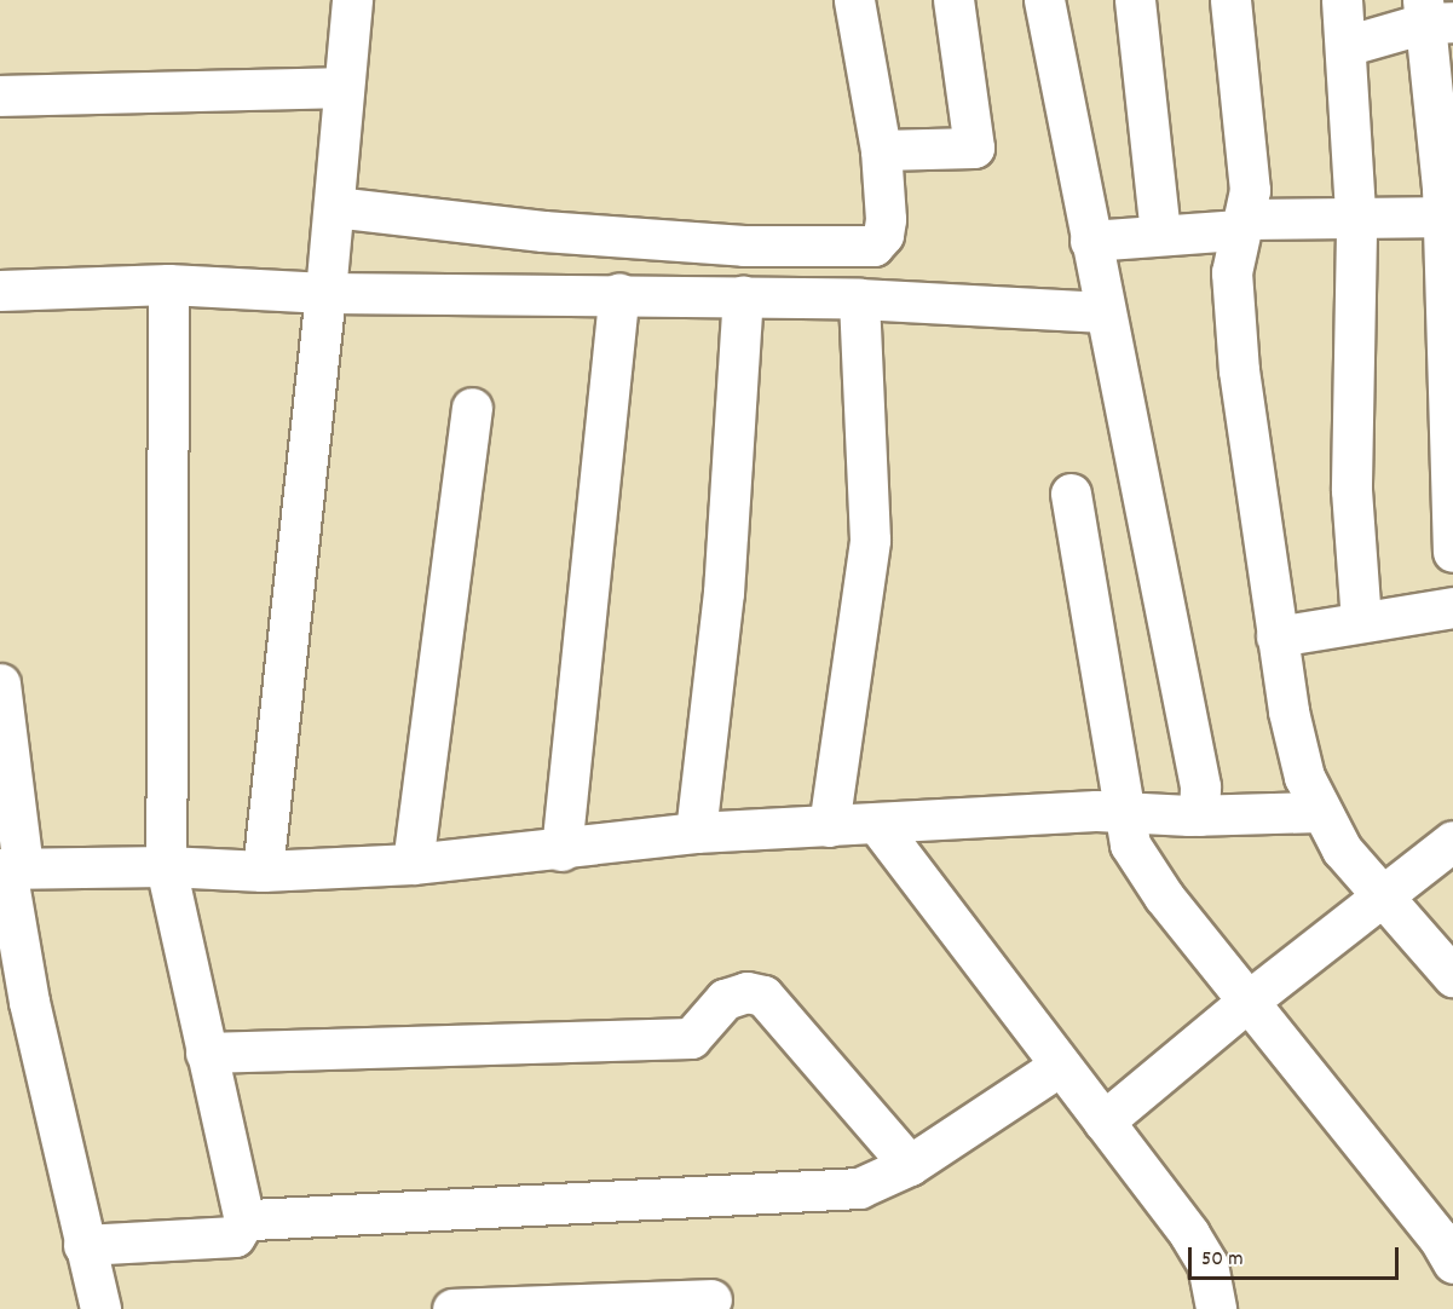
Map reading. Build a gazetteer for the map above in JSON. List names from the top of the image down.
{
  "scale_bar": "50 m"
}
